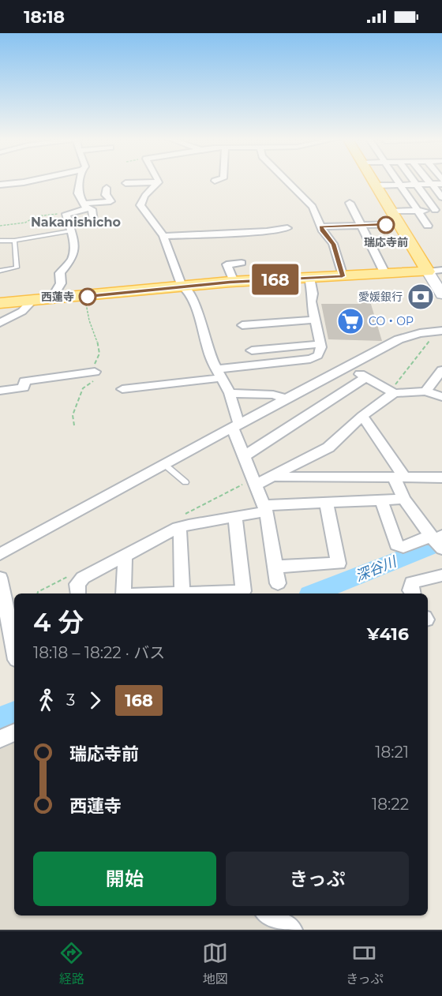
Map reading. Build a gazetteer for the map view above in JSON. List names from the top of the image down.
{
  "districts": ["Nakanishicho"],
  "water": ["深谷川"],
  "places": {
    "other": ["瑞応寺前", "西蓮寺"],
    "bank": ["愛媛銀行"],
    "supermarket": ["CO・OP"]
  },
  "lines": ["bus line 168"],
  "page": {
    "status": "18:18",
    "on_map": "168",
    "heading": ["4 分", "18:18 – 18:22 · バス", "¥416"],
    "legs": ["3", "168"],
    "list": [
      {
        "name": "瑞応寺前",
        "value": "18:21"
      },
      {
        "name": "西蓮寺",
        "value": "18:22"
      }
    ],
    "buttons": ["開始", "きっぷ"],
    "tabs": ["経路", "地図", "きっぷ"]
  }
}
